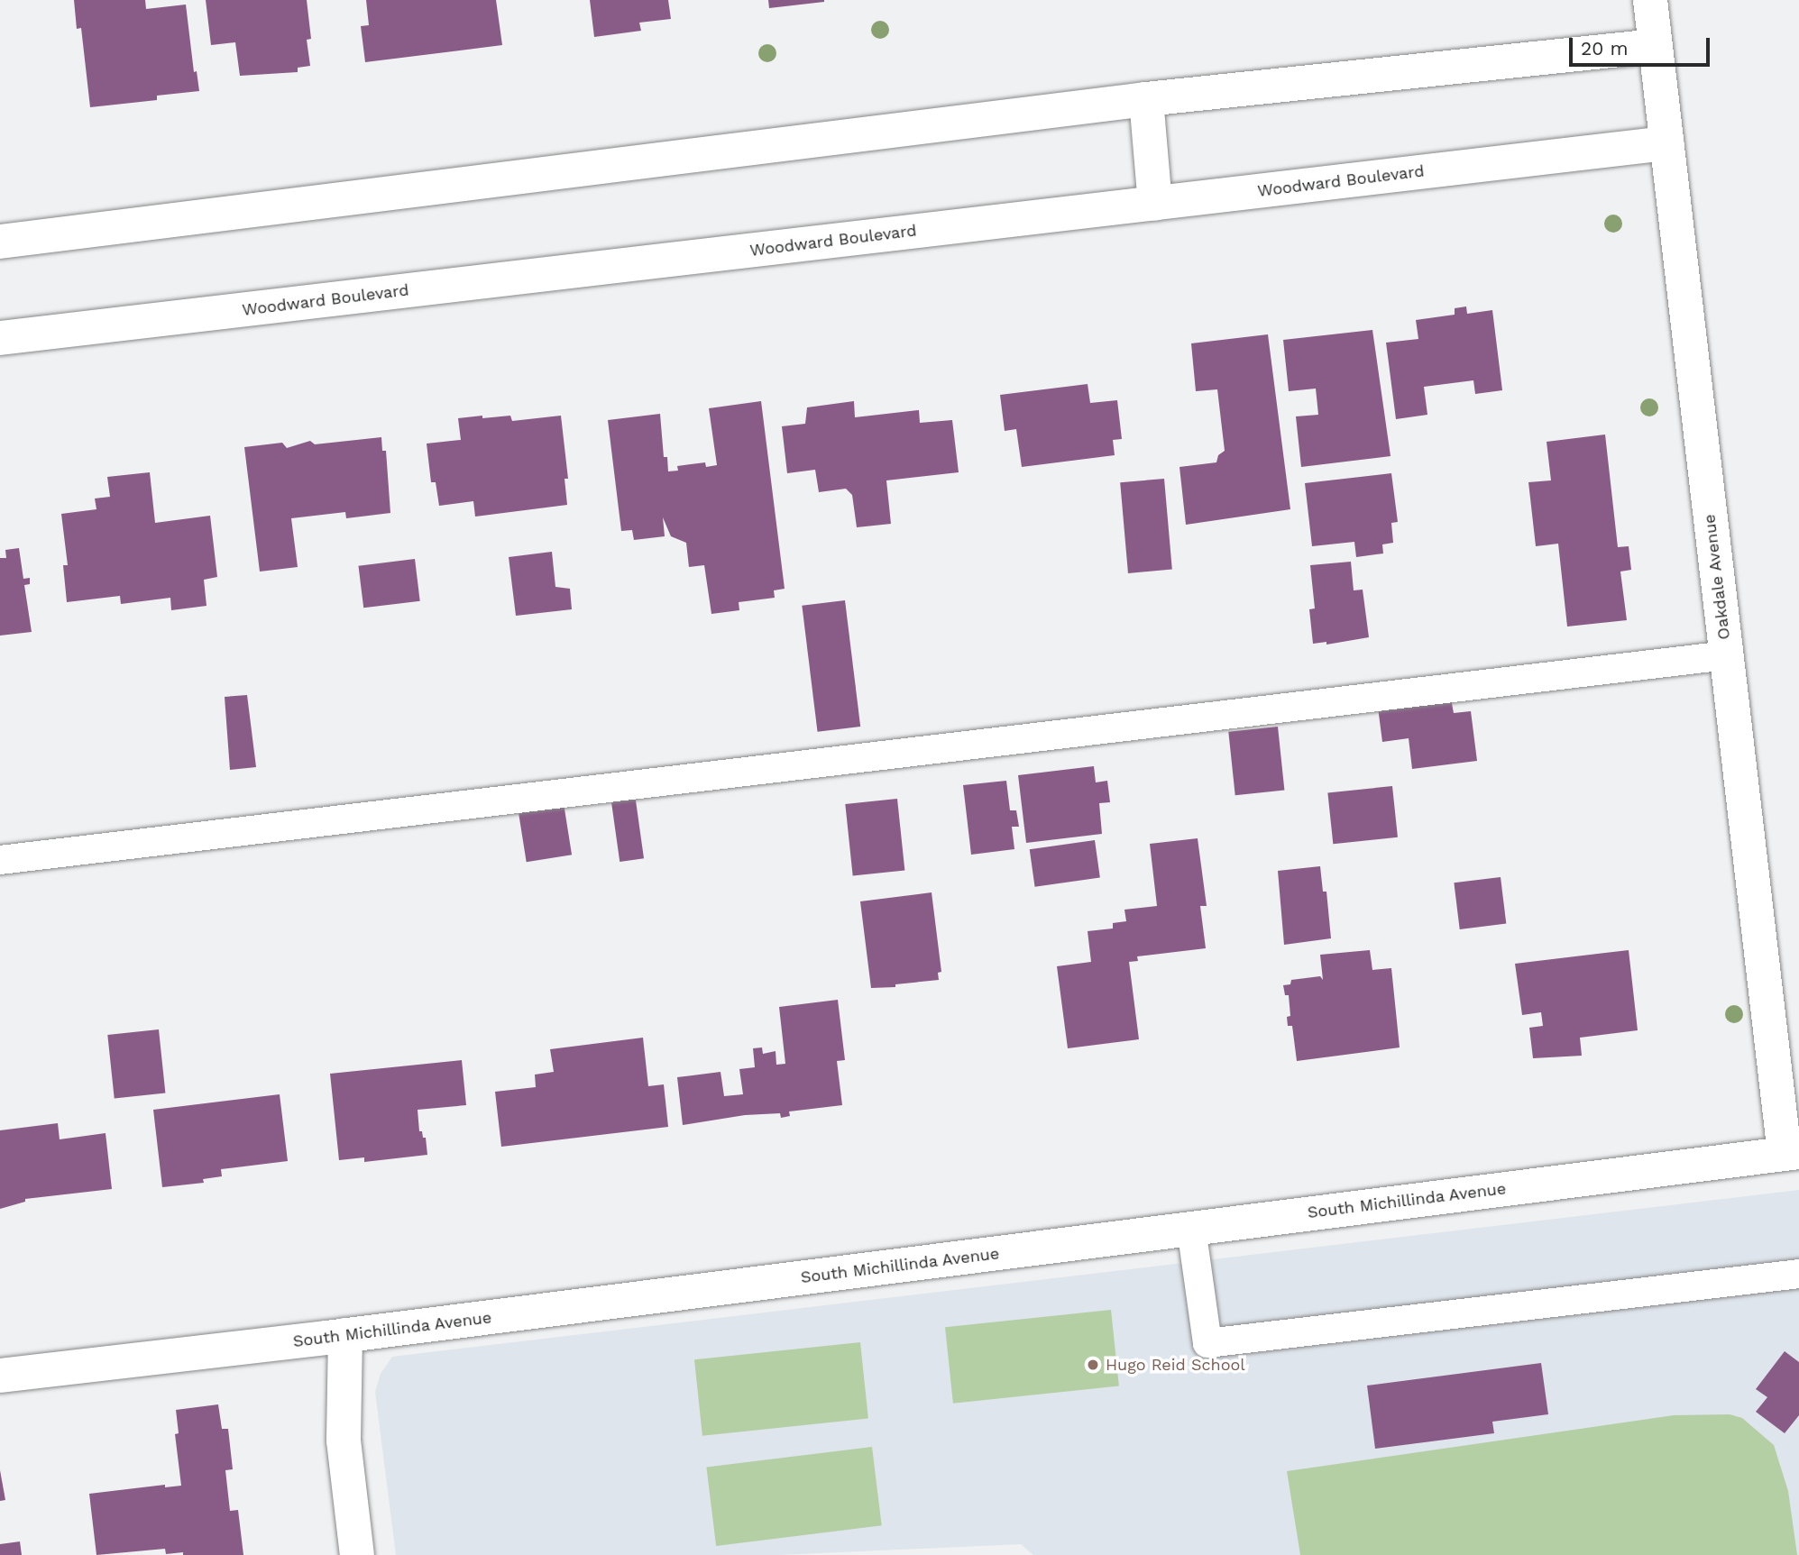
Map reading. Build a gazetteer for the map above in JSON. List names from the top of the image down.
{
  "streets": {
    "street": ["Woodward Boulevard", "Oakdale Avenue", "South Michillinda Avenue"]
  },
  "crossings": [
    ["Woodward Boulevard", "Oakdale Avenue"],
    ["Oakdale Avenue", "South Michillinda Avenue"]
  ],
  "places": ["Hugo Reid School"],
  "scale_bar": "20 m"
}
